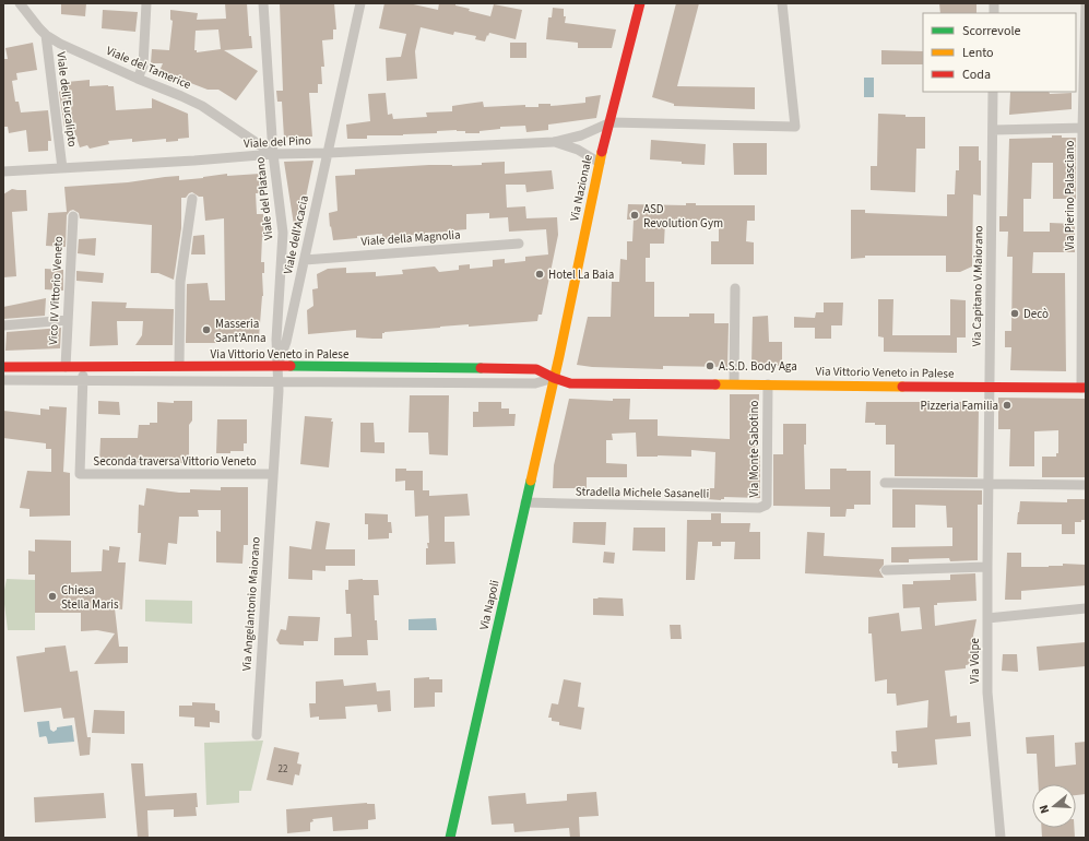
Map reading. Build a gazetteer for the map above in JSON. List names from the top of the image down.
{
  "streets": {
    "street": [
      "Viale del Tamerice",
      "Viale dell'Eucalipto",
      "Viale del Pino",
      "Via Nazionale",
      "Via Pierino Palasciano",
      "Viale del Platano",
      "Viale dell'Acacia",
      "Viale della Magnolia",
      "Via Capitano V.Maiorano",
      "Vico IV Vittorio Veneto",
      "Via Vittorio Veneto in Palese",
      "Via Monte Sabotino",
      "Seconda traversa Vittorio Veneto",
      "Stradella Michele Sasanelli",
      "Via Angelantonio Maiorano",
      "Via Napoli",
      "Via Volpe"
    ]
  },
  "crossings": [
    ["Viale del Tamerice", "Viale dell'Eucalipto"],
    ["Viale del Tamerice", "Viale del Pino"],
    ["Viale del Tamerice", "Viale del Platano"],
    ["Viale dell'Eucalipto", "Viale del Pino"],
    ["Viale del Pino", "Via Nazionale"],
    ["Viale del Pino", "Viale del Platano"],
    ["Viale del Pino", "Viale dell'Acacia"],
    ["Via Nazionale", "Via Vittorio Veneto in Palese"],
    ["Via Nazionale", "Via Napoli"],
    ["Via Pierino Palasciano", "Via Vittorio Veneto in Palese"],
    ["Viale del Platano", "Viale dell'Acacia"],
    ["Viale del Platano", "Via Vittorio Veneto in Palese"],
    ["Viale dell'Acacia", "Viale della Magnolia"],
    ["Viale dell'Acacia", "Via Vittorio Veneto in Palese"],
    ["Viale dell'Acacia", "Seconda traversa Vittorio Veneto"],
    ["Viale dell'Acacia", "Via Angelantonio Maiorano"],
    ["Via Capitano V.Maiorano", "Via Vittorio Veneto in Palese"],
    ["Via Capitano V.Maiorano", "Via Volpe"],
    ["Vico IV Vittorio Veneto", "Via Vittorio Veneto in Palese"],
    ["Via Vittorio Veneto in Palese", "Via Monte Sabotino"],
    ["Via Vittorio Veneto in Palese", "Seconda traversa Vittorio Veneto"],
    ["Via Vittorio Veneto in Palese", "Via Napoli"],
    ["Via Monte Sabotino", "Stradella Michele Sasanelli"],
    ["Seconda traversa Vittorio Veneto", "Via Angelantonio Maiorano"],
    ["Stradella Michele Sasanelli", "Via Napoli"]
  ],
  "places": [
    "ASD Revolution Gym",
    "Hotel La Baia",
    "Decò",
    "Masseria Sant’Anna",
    "A.S.D. Body Aga",
    "Pizzeria Familia",
    "Chiesa Stella Maris"
  ],
  "house_numbers": ["22"],
  "legend": ["Scorrevole", "Lento", "Coda"],
  "north": "left"
}
